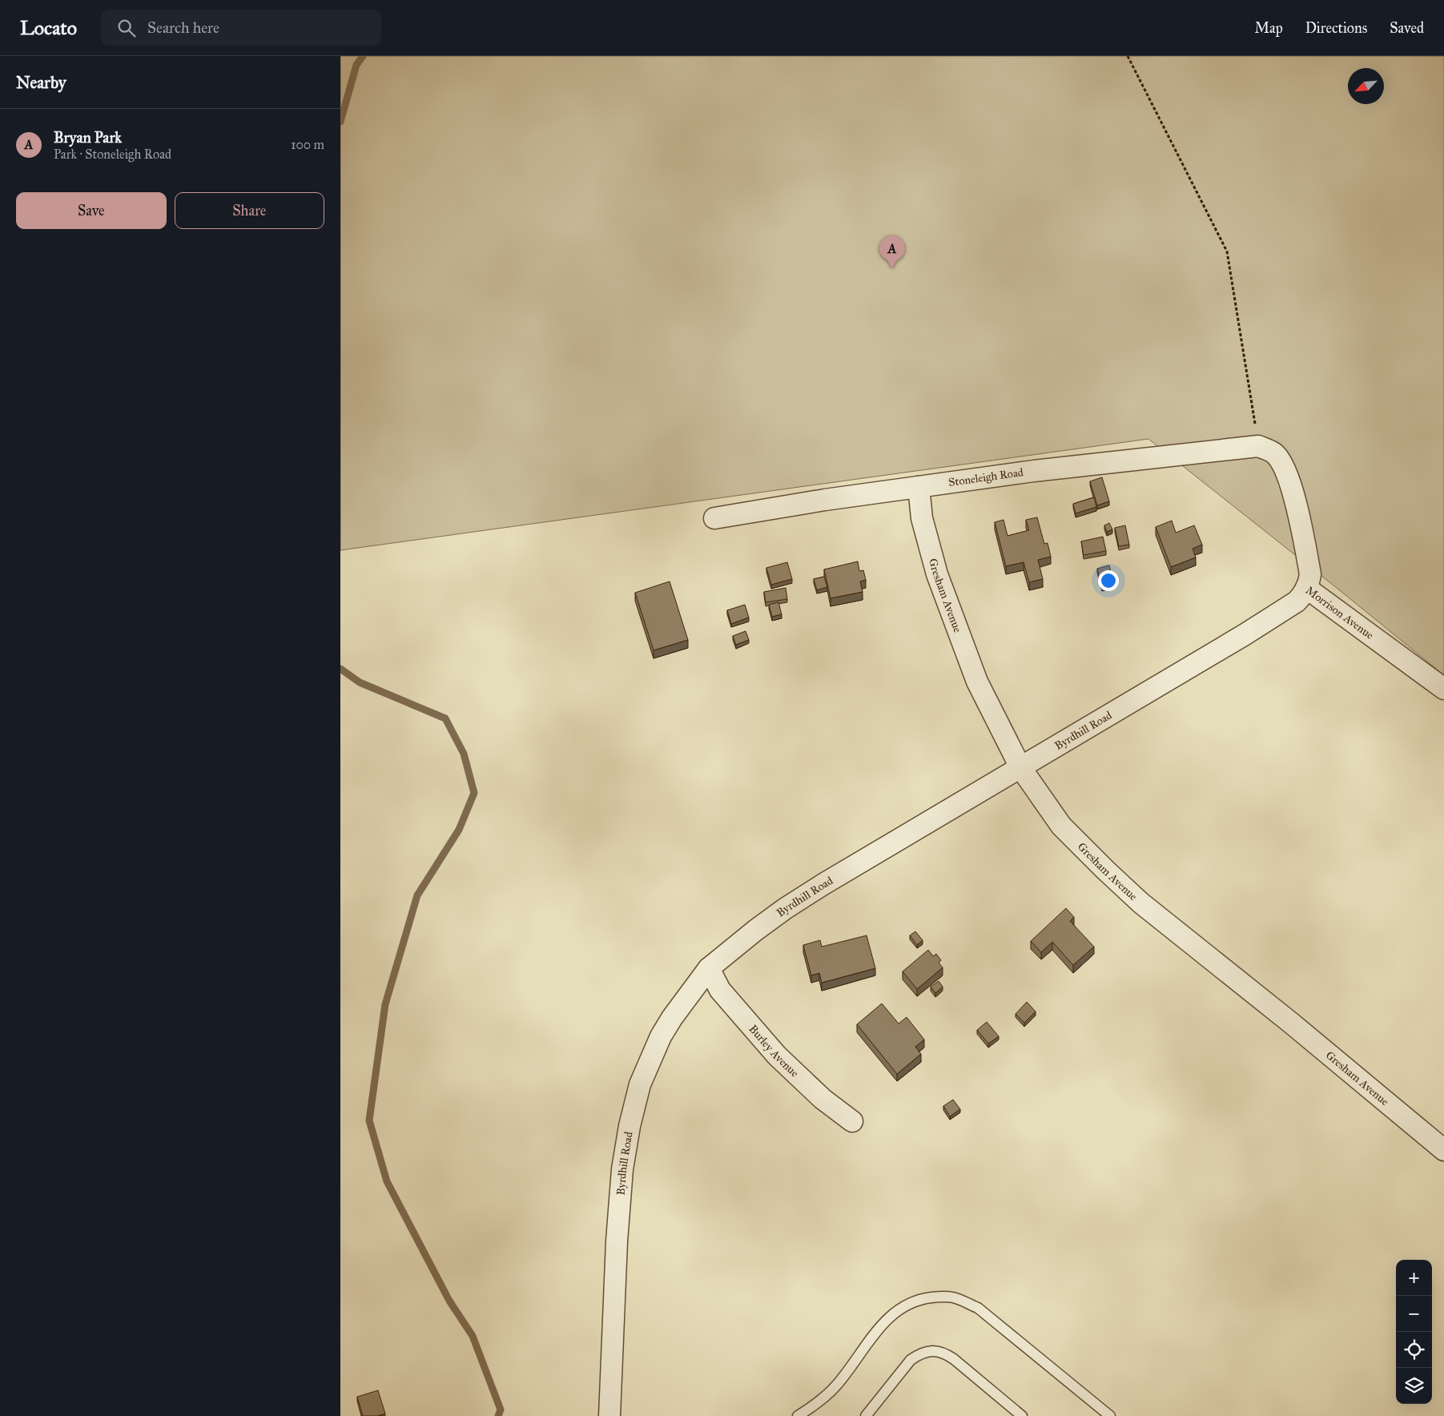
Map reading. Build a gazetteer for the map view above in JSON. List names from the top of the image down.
{
  "streets": {
    "street": [
      "Stoneleigh Road",
      "Gresham Avenue",
      "Morrison Avenue",
      "Byrdhill Road",
      "Burley Avenue"
    ]
  },
  "crossings": [
    ["Stoneleigh Road", "Gresham Avenue"],
    ["Stoneleigh Road", "Morrison Avenue"],
    ["Gresham Avenue", "Byrdhill Road"],
    ["Morrison Avenue", "Byrdhill Road"],
    ["Byrdhill Road", "Burley Avenue"]
  ],
  "north": "bottom left",
  "page": {
    "header": "Locato",
    "search": "Search here",
    "nav": ["Map", "Directions", "Saved"],
    "heading": "Nearby",
    "list": [
      {
        "mark": "A",
        "name": "Bryan Park",
        "note": "Park · Stoneleigh Road",
        "value": "100 m"
      }
    ],
    "buttons": ["Save", "Share"],
    "pins": "A",
    "map_buttons": ["+", "−"]
  }
}
